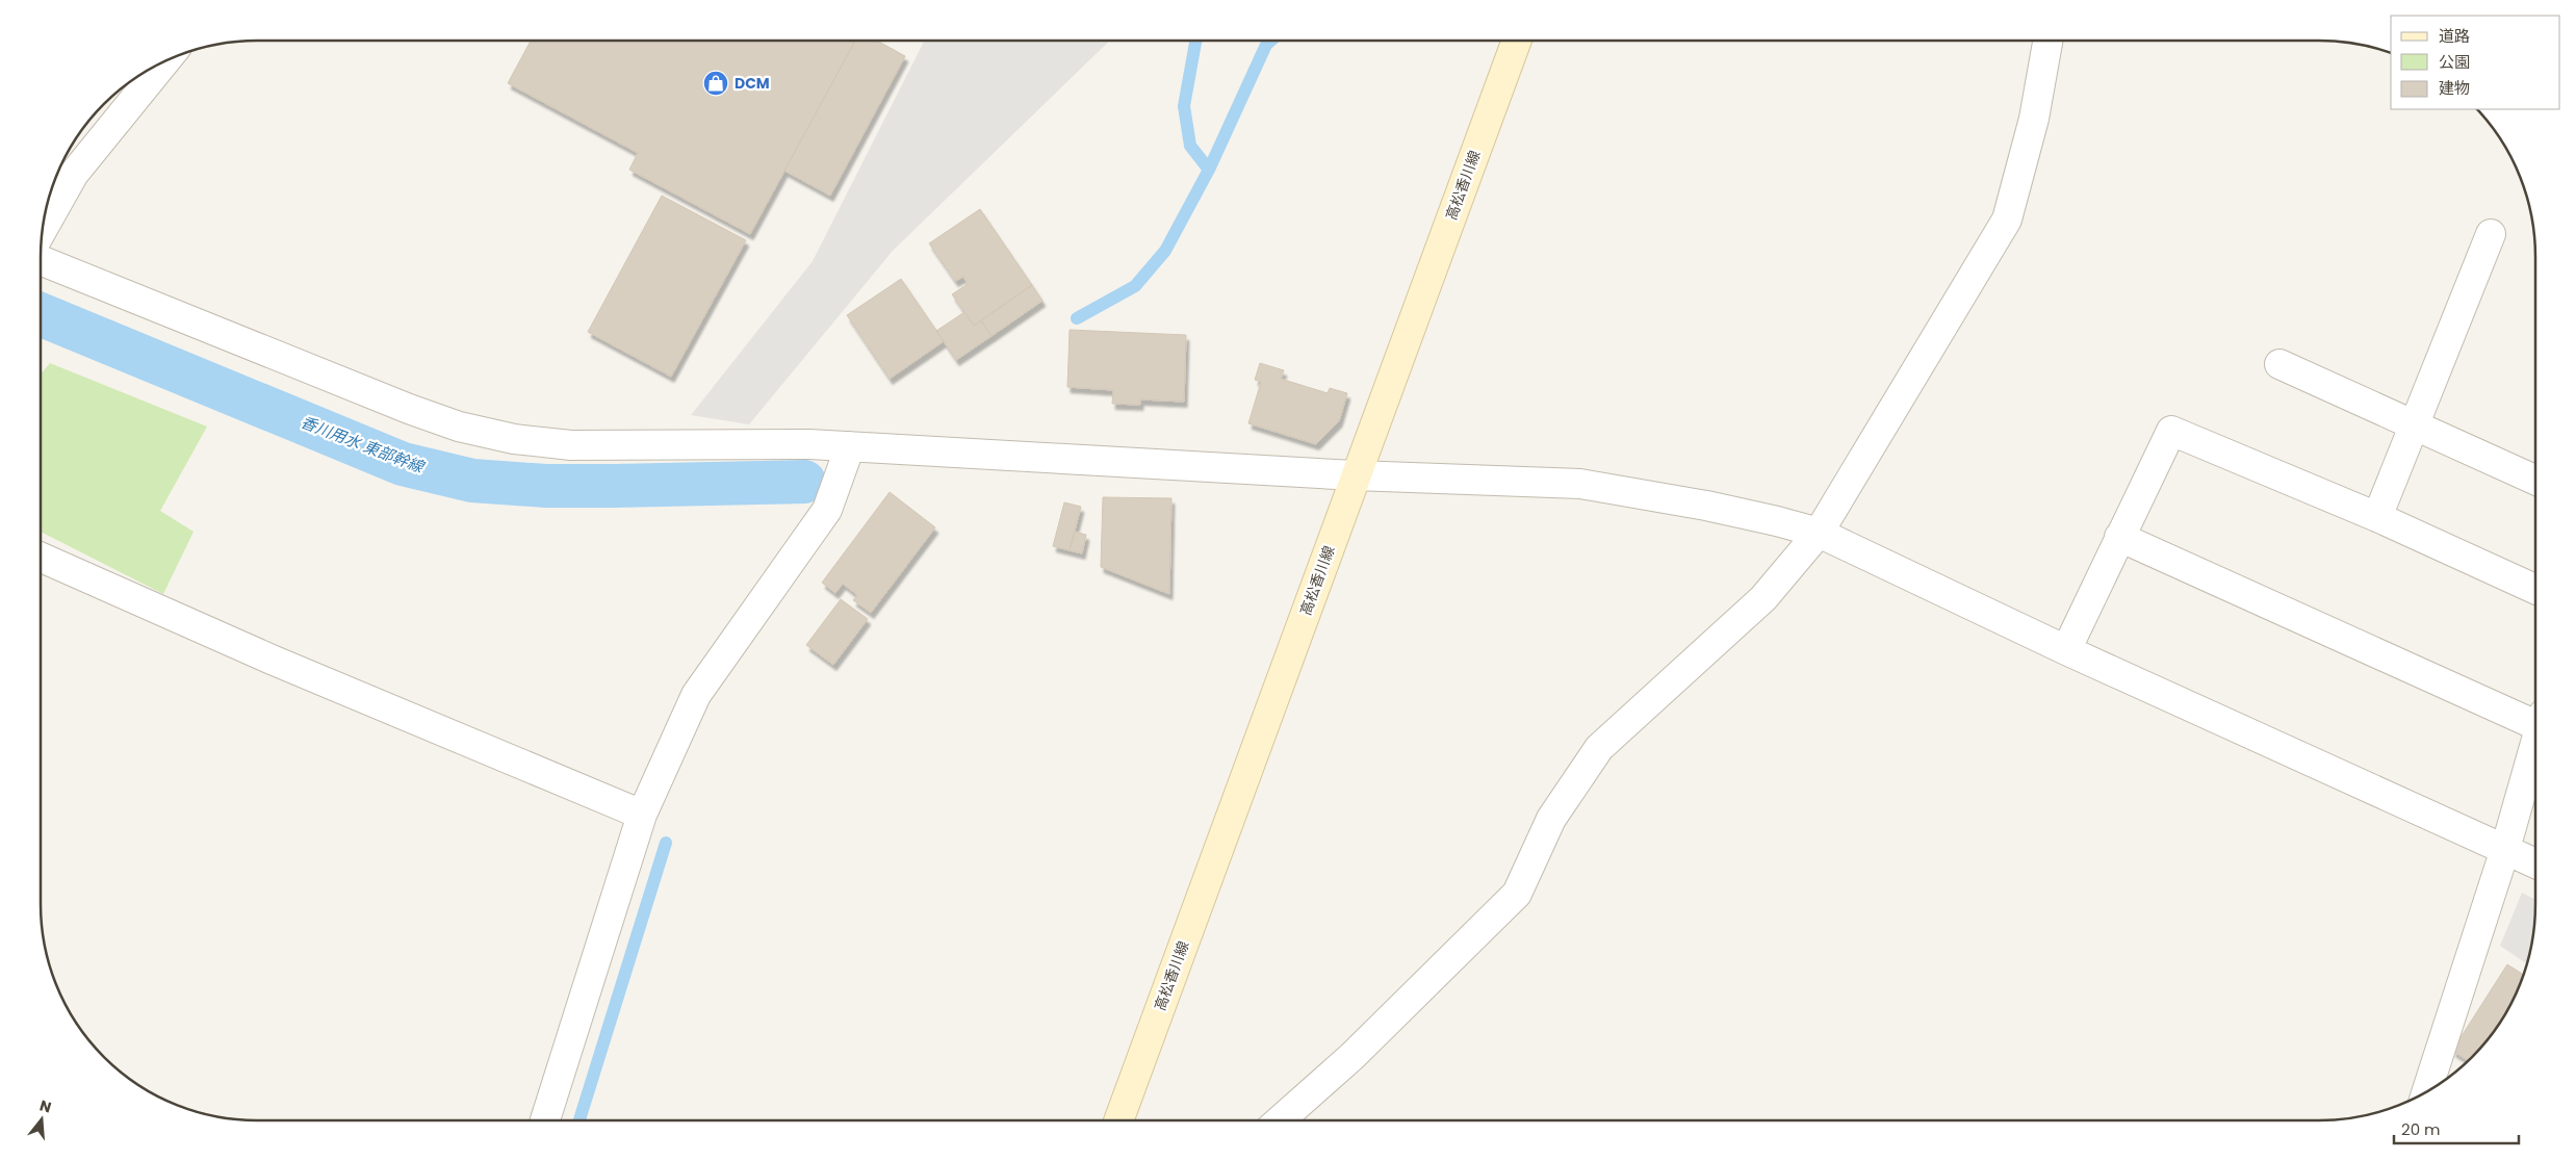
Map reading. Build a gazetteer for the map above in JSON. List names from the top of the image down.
{
  "streets": {
    "main road": ["高松香川線"]
  },
  "water": ["香川用水 東部幹線"],
  "places": {
    "shop": ["DCM"]
  },
  "legend": ["道路", "公園", "建物"],
  "scale_bar": "20 m",
  "north": "top"
}
